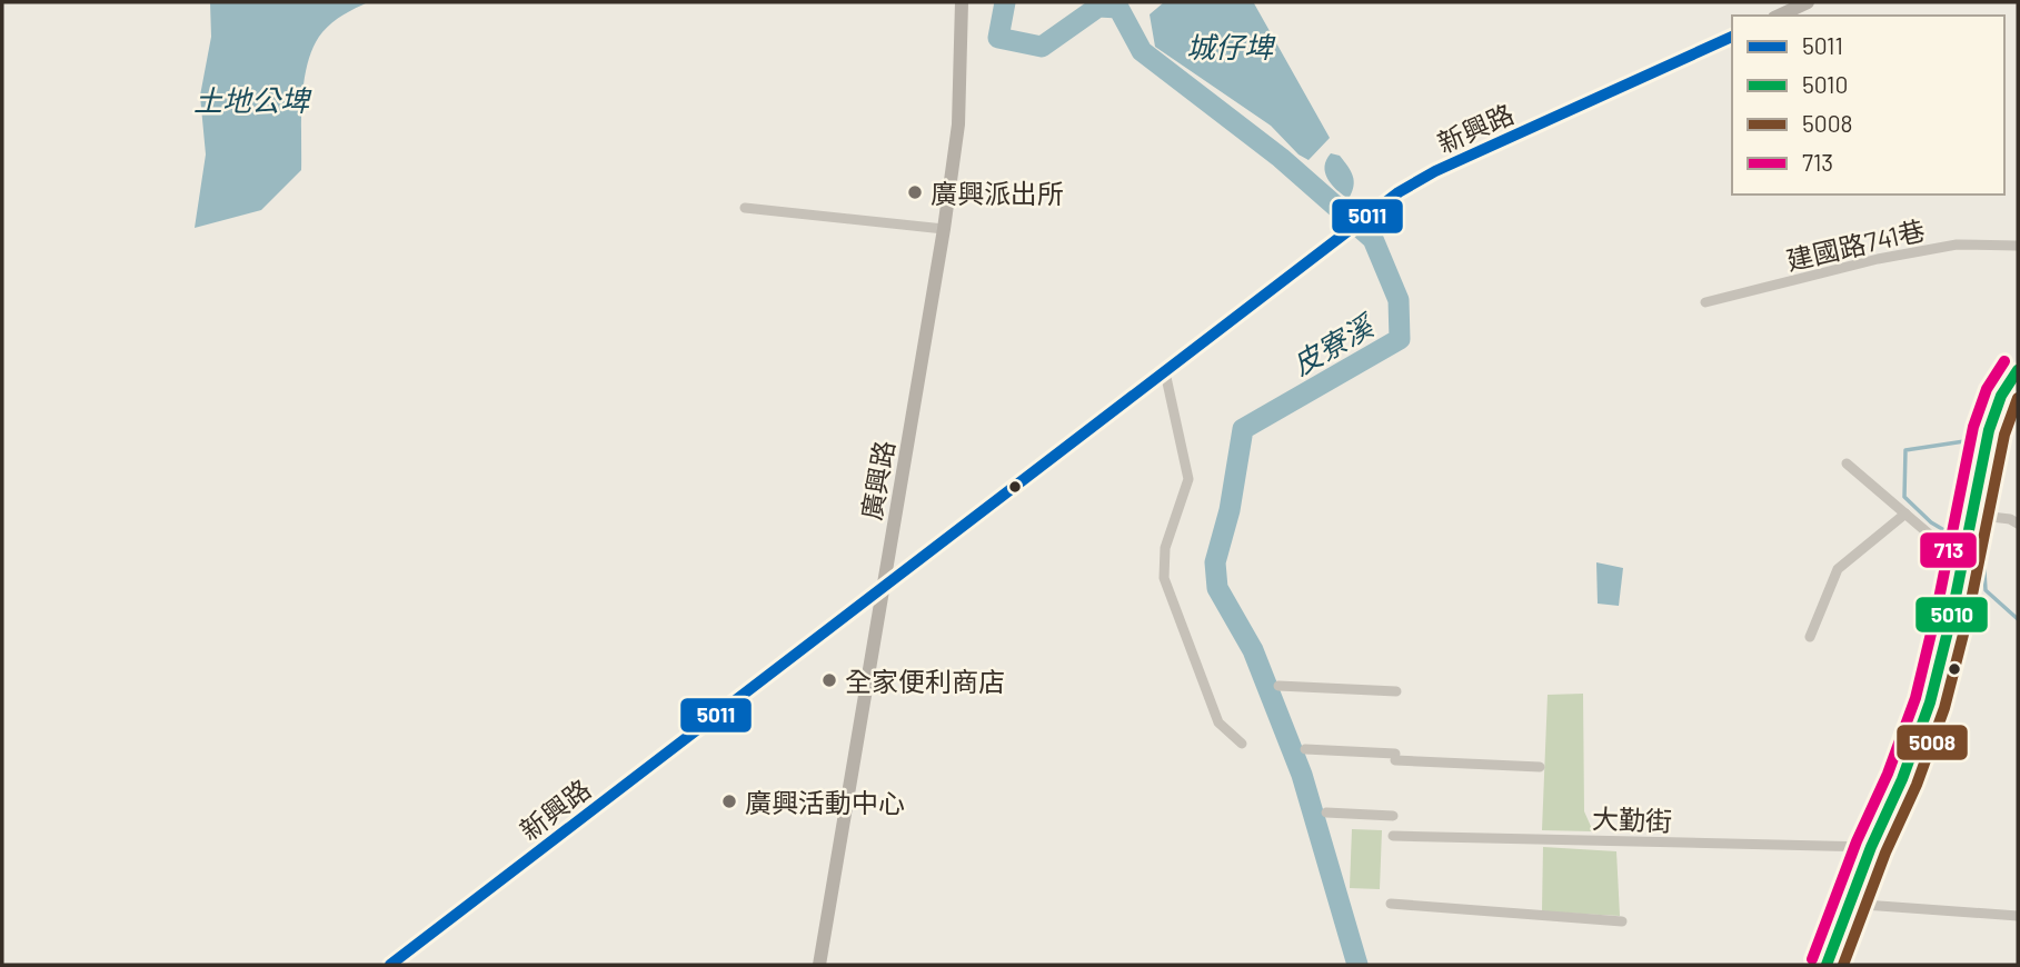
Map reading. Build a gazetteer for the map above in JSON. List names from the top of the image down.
{
  "streets": {
    "street": [
      "新興路",
      "建國路741巷",
      "廣興路",
      "大勤街"
    ]
  },
  "crossings": [
    ["新興路", "廣興路"]
  ],
  "water": ["城仔埤", "土地公埤", "皮寮溪"],
  "places": ["廣興派出所", "全家便利商店", "廣興活動中心"],
  "lines": [
    "transit line 5011",
    "transit line 713",
    "transit line 5010",
    "transit line 5008"
  ],
  "legend": [
    "5011",
    "5010",
    "5008",
    "713"
  ]
}
